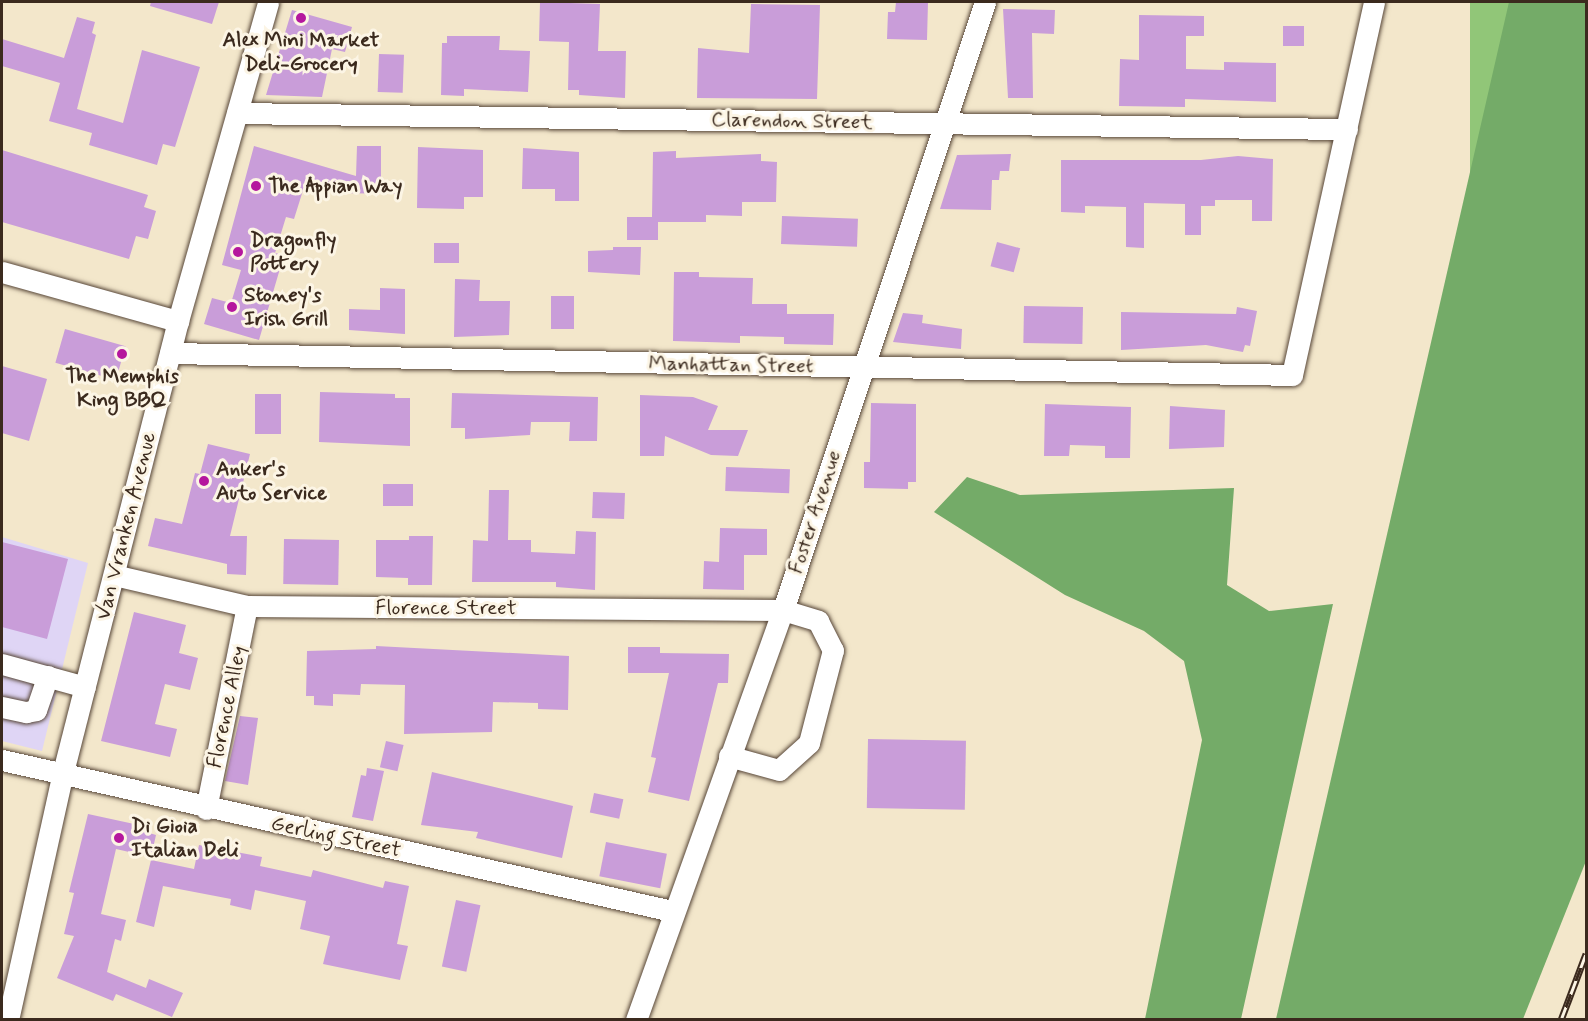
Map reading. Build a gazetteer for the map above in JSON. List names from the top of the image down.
{
  "streets": {
    "street": [
      "Clarendon Street",
      "Manhattan Street",
      "Foster Avenue",
      "Van Vranken Avenue",
      "Florence Street",
      "Florence Alley",
      "Gerling Street"
    ]
  },
  "crossings": [
    ["Clarendon Street", "Manhattan Street"],
    ["Clarendon Street", "Foster Avenue"],
    ["Clarendon Street", "Van Vranken Avenue"],
    ["Manhattan Street", "Foster Avenue"],
    ["Manhattan Street", "Van Vranken Avenue"],
    ["Foster Avenue", "Florence Street"],
    ["Foster Avenue", "Gerling Street"],
    ["Van Vranken Avenue", "Florence Street"],
    ["Van Vranken Avenue", "Gerling Street"],
    ["Florence Street", "Florence Alley"],
    ["Florence Alley", "Gerling Street"]
  ],
  "places": [
    "Alex Mini Market Deli-Grocery",
    "The Appian Way",
    "Dragonfly Pottery",
    "Stoney's Irish Grill",
    "The Memphis King BBQ",
    "Anker's Auto Service",
    "Di Gioia Italian Deli"
  ]
}
